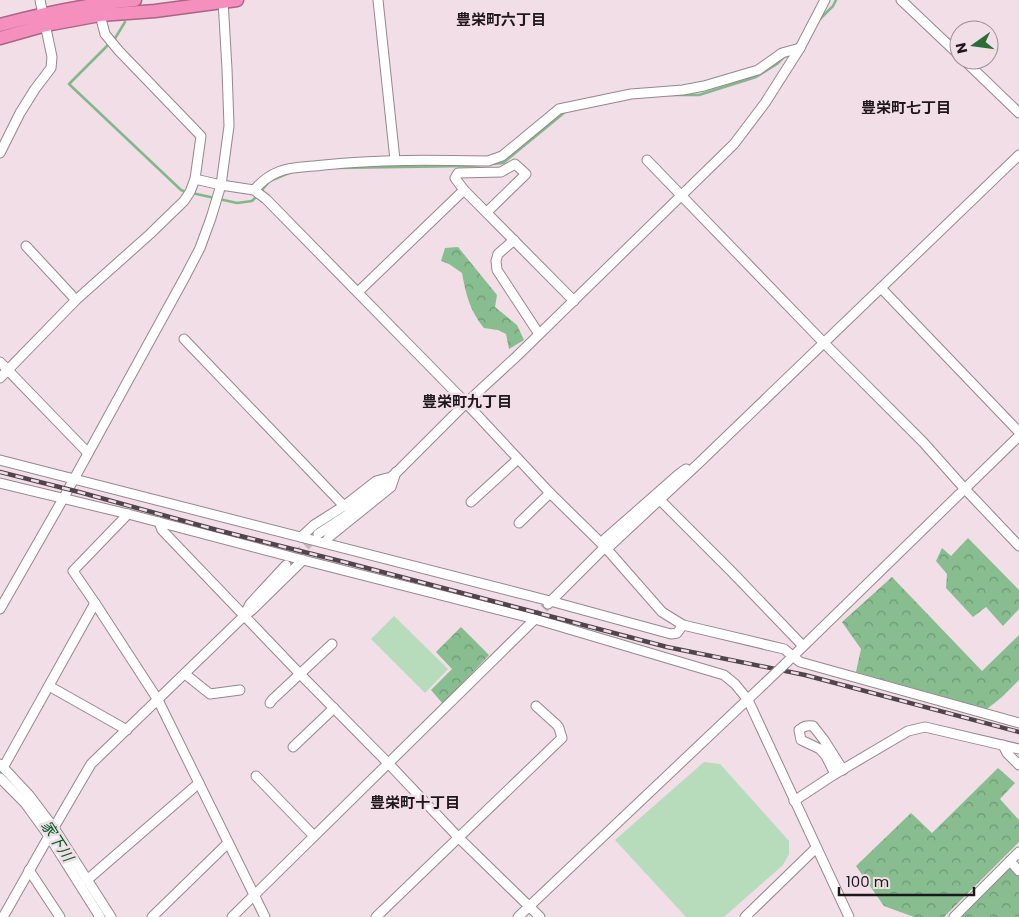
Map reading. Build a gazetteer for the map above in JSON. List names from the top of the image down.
{
  "districts": [
    "豊栄町六丁目",
    "豊栄町七丁目",
    "豊栄町九丁目",
    "豊栄町十丁目"
  ],
  "water": ["家下川"],
  "scale_bar": "100 m",
  "north": "left"
}
